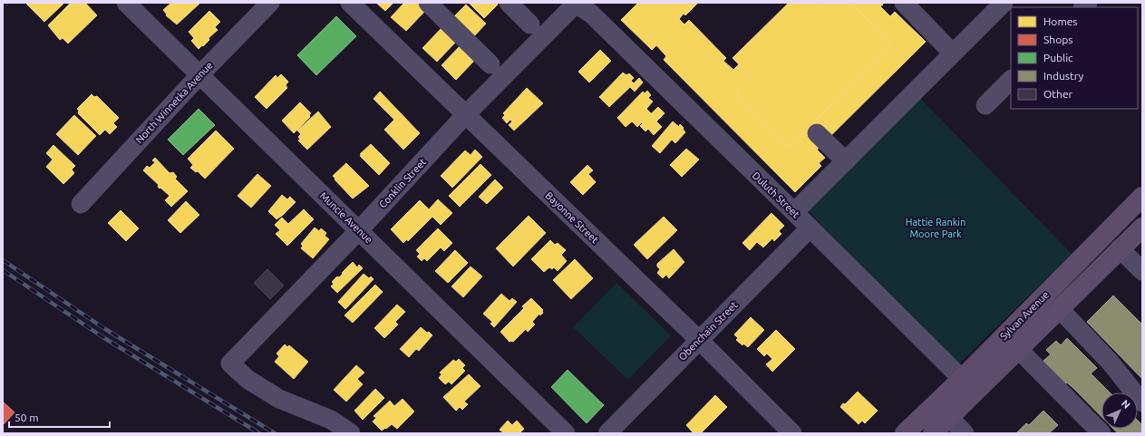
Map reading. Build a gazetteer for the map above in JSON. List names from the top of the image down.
{
  "streets": {
    "main road": ["Sylvan Avenue"],
    "street": [
      "North Winnetka Avenue",
      "Conklin Street",
      "Duluth Street",
      "Muncie Avenue",
      "Bayonne Street",
      "Obenchain Street"
    ]
  },
  "crossings": [
    ["North Winnetka Avenue", "Muncie Avenue"],
    ["Conklin Street", "Duluth Street"],
    ["Conklin Street", "Muncie Avenue"],
    ["Conklin Street", "Bayonne Street"],
    ["Duluth Street", "Sylvan Avenue"],
    ["Duluth Street", "Obenchain Street"],
    ["Bayonne Street", "Obenchain Street"]
  ],
  "parks": ["Hattie Rankin Moore Park"],
  "legend": [
    "Homes",
    "Shops",
    "Public",
    "Industry",
    "Other"
  ],
  "scale_bar": "50 m",
  "north": "top right"
}
